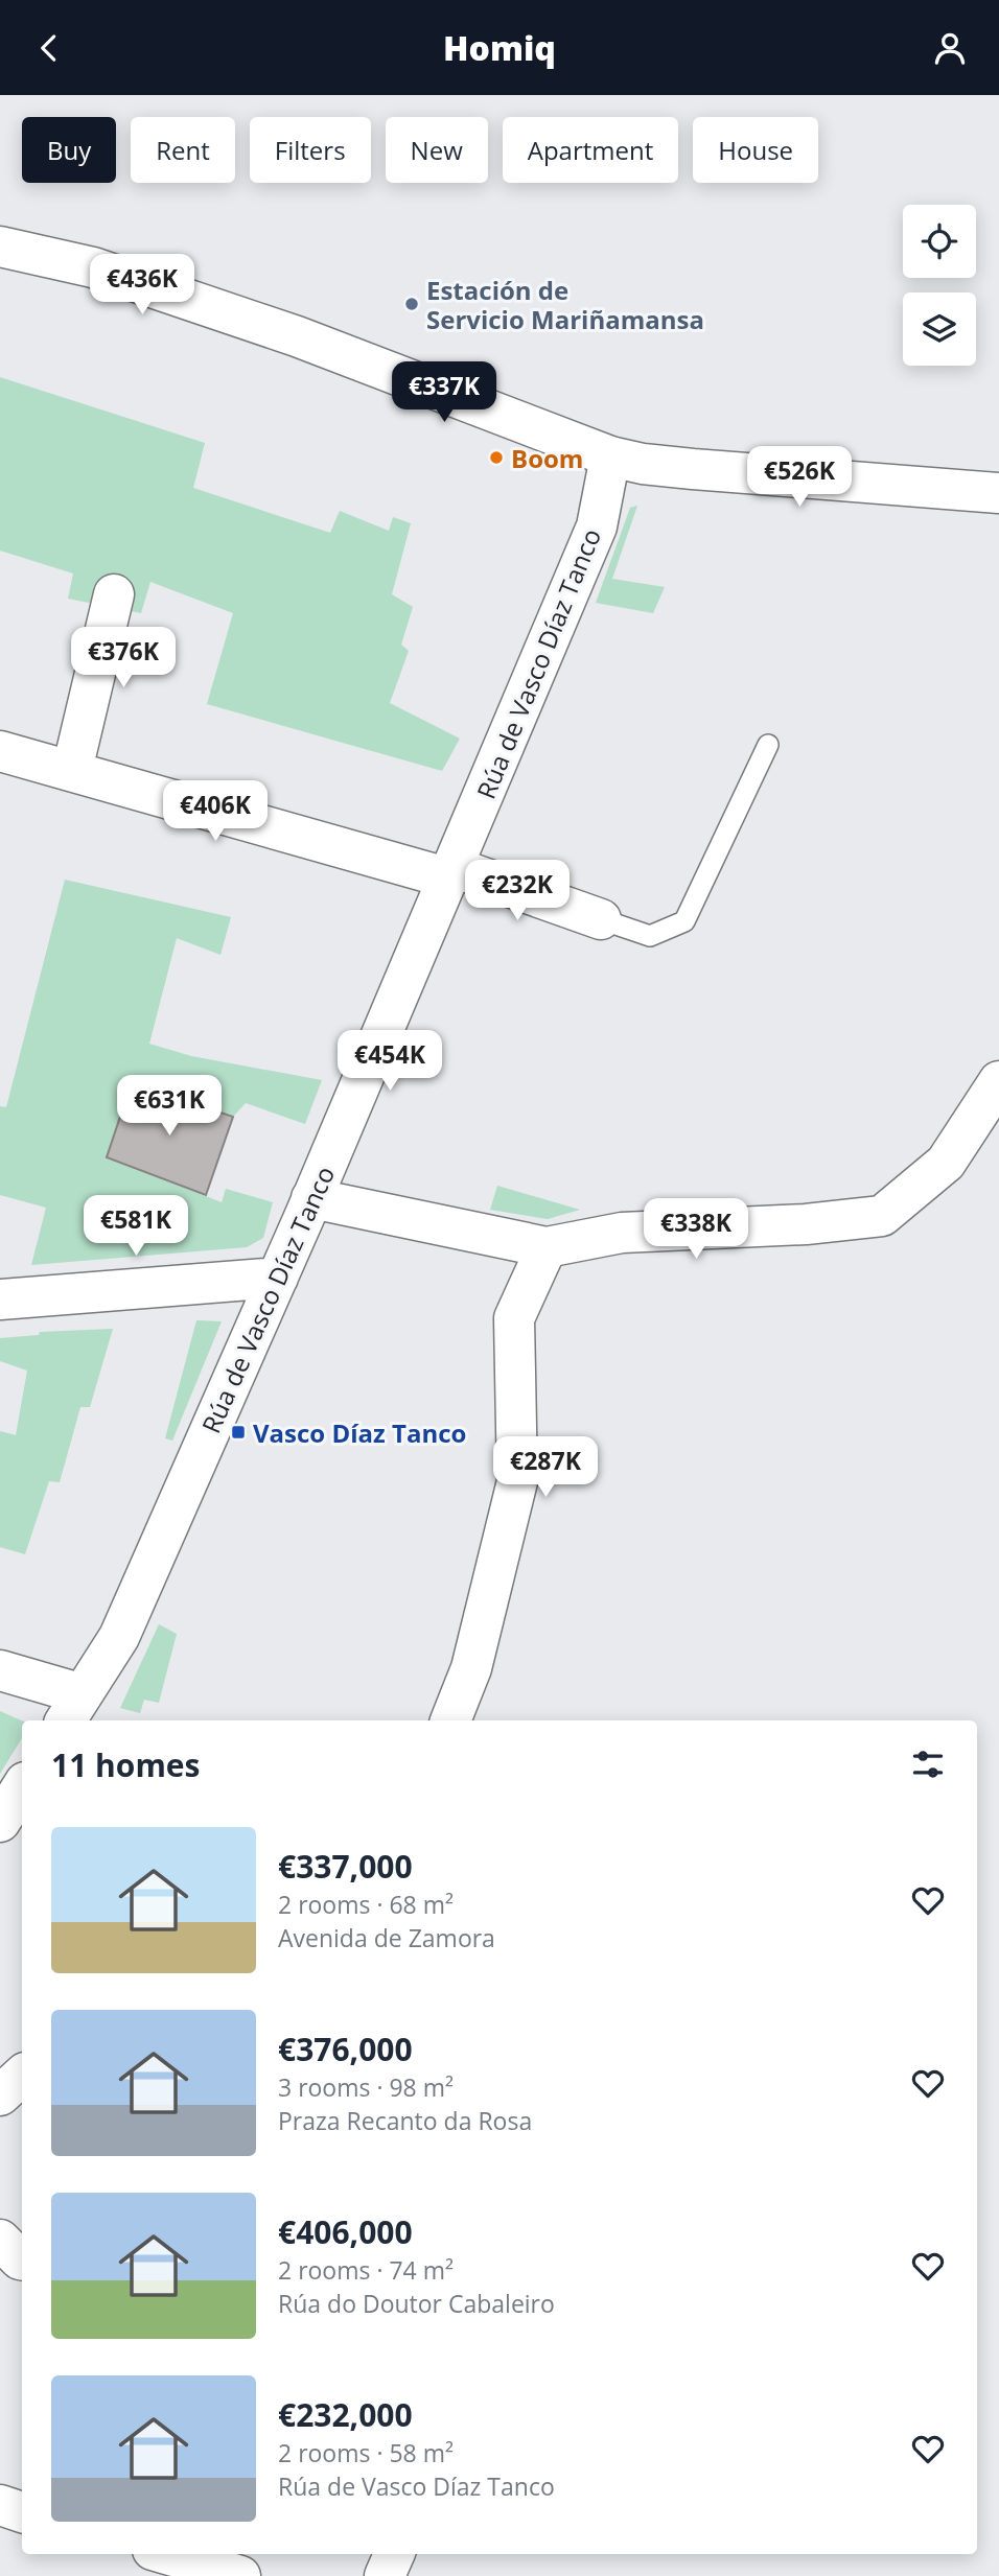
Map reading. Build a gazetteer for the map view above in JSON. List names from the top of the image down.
{
  "streets": {
    "street": ["Rúa de Vasco Díaz Tanco"]
  },
  "places": {
    "other": ["Estación de Servicio Mariñamansa", "Boom"],
    "transit": ["Vasco Díaz Tanco"]
  },
  "page": {
    "header": "Homiq",
    "chip": [
      "Buy",
      "Rent",
      "Filters",
      "New",
      "Apartment",
      "House"
    ],
    "price": [
      "€436K",
      "€337K",
      "€526K",
      "€376K",
      "€406K",
      "€232K",
      "€454K",
      "€631K",
      "€581K",
      "€338K",
      "€287K"
    ],
    "heading": "11 homes",
    "list": [
      {
        "name": "€337,000",
        "note": "2 rooms · 68 m² · Avenida de Zamora"
      },
      {
        "name": "€376,000",
        "note": "3 rooms · 98 m² · Praza Recanto da Rosa"
      },
      {
        "name": "€406,000",
        "note": "2 rooms · 74 m² · Rúa do Doutor Cabaleiro"
      },
      {
        "name": "€232,000",
        "note": "2 rooms · 58 m² · Rúa de Vasco Díaz Tanco"
      }
    ]
  }
}
